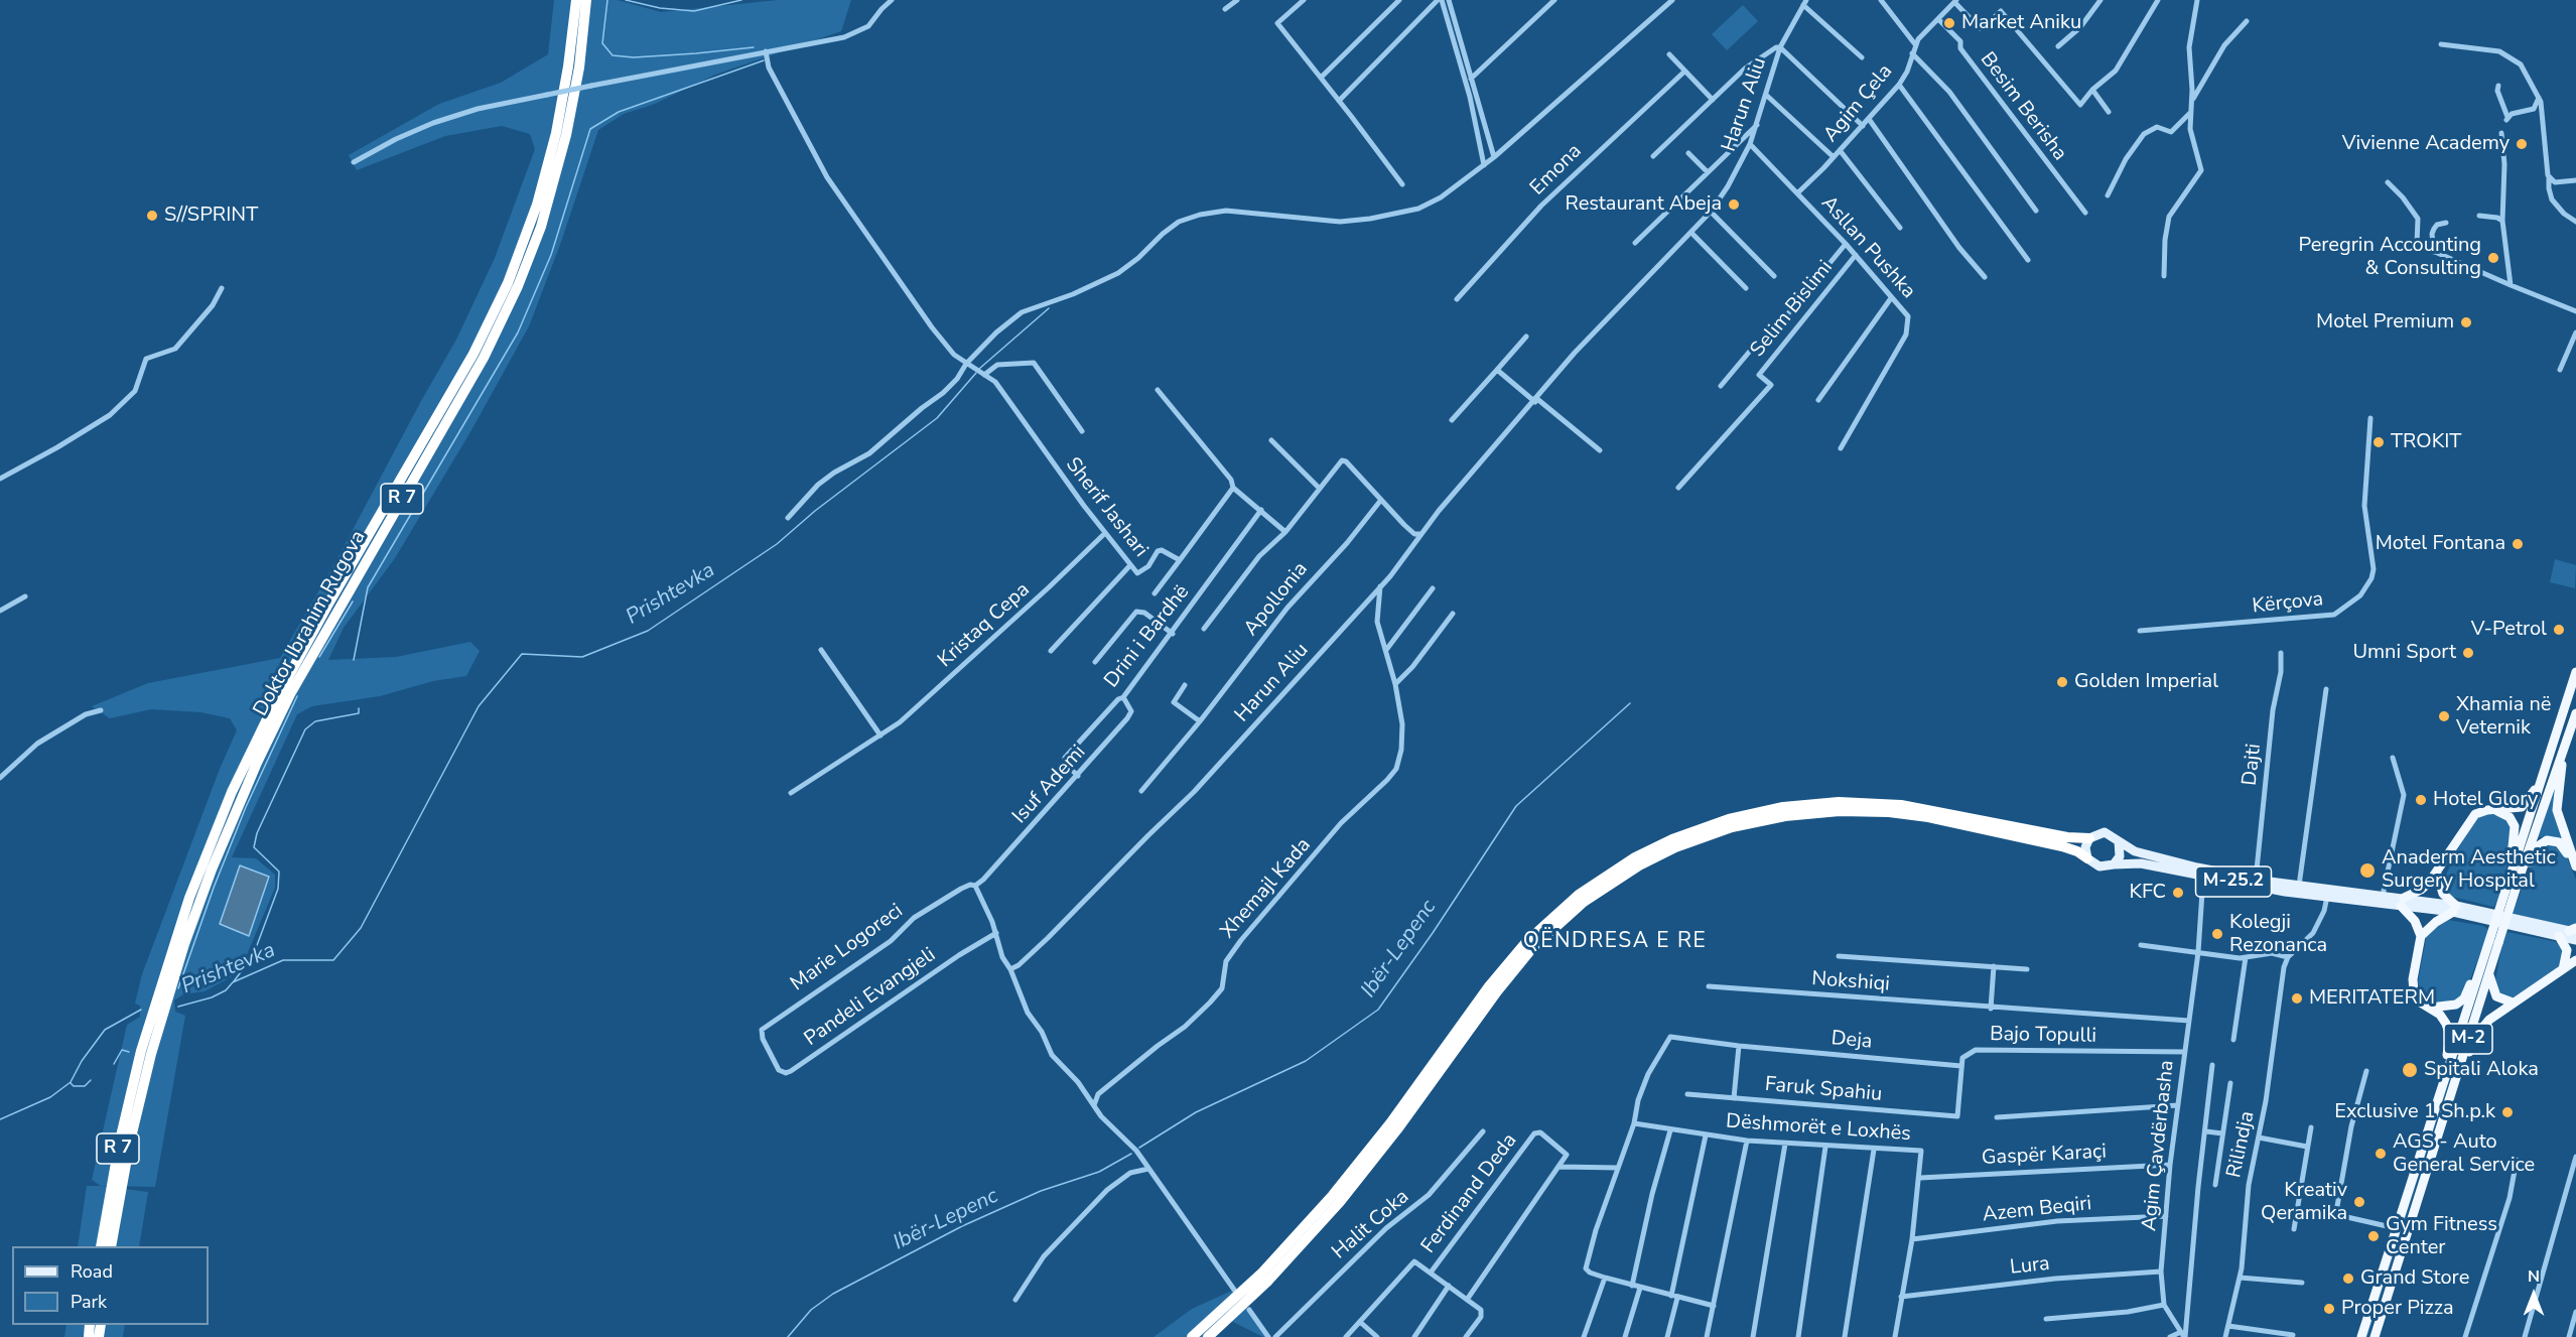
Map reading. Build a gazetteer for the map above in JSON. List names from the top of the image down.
{
  "streets": {
    "highway": ["R 7", "Doktor Ibrahim Rugova", "M-2"],
    "main road": ["M-25.2"],
    "street": [
      "Agim Çela",
      "Harun Aliu",
      "Besim Berisha",
      "Emona",
      "Asllan Pushka",
      "Selim Bislimi",
      "Sherif Jashari",
      "Apollonia",
      "Kërçova",
      "Kristaq Cepa",
      "Drini i Bardhë",
      "Dajti",
      "Isuf Ademi",
      "Xhemajl Kada",
      "Marie Logoreci",
      "Nokshiqi",
      "Pandeli Evangjeli",
      "Bajo Topulli",
      "Deja",
      "Faruk Spahiu",
      "Dëshmorët e Loxhës",
      "Rilindja",
      "Agim Çavdërbasha",
      "Gaspër Karaçi",
      "Ferdinand Deda",
      "Azem Beqiri",
      "Halit Coka",
      "Lura"
    ]
  },
  "crossings": [
    ["Agim Çela", "Besim Berisha"],
    ["Agim Çela", "Asllan Pushka"],
    ["Harun Aliu", "Asllan Pushka"],
    ["Asllan Pushka", "Selim Bislimi"],
    ["Sherif Jashari", "Kristaq Cepa"],
    ["Drini i Bardhë", "Isuf Ademi"],
    ["Dajti", "M-25.2"],
    ["Isuf Ademi", "Marie Logoreci"],
    ["M-25.2", "Agim Çavdërbasha"],
    ["Marie Logoreci", "Pandeli Evangjeli"],
    ["Nokshiqi", "Agim Çavdërbasha"],
    ["Bajo Topulli", "Deja"],
    ["Bajo Topulli", "Faruk Spahiu"],
    ["Bajo Topulli", "Agim Çavdërbasha"],
    ["Deja", "Faruk Spahiu"],
    ["Deja", "Dëshmorët e Loxhës"],
    ["Dëshmorët e Loxhës", "Gaspër Karaçi"],
    ["Dëshmorët e Loxhës", "Azem Beqiri"],
    ["Dëshmorët e Loxhës", "Lura"],
    ["Agim Çavdërbasha", "Gaspër Karaçi"],
    ["Agim Çavdërbasha", "Azem Beqiri"],
    ["Agim Çavdërbasha", "Lura"]
  ],
  "districts": ["QËNDRESA E RE"],
  "water": ["Prishtevka", "Ibër-Lepenc"],
  "places": [
    "Market Aniku",
    "Vivienne Academy",
    "Restaurant Abeja",
    "S//SPRINT",
    "Peregrin Accounting & Consulting",
    "Motel Premium",
    "TROKIT",
    "Motel Fontana",
    "V-Petrol",
    "Umni Sport",
    "Golden Imperial",
    "Xhamia në Veternik",
    "Hotel Glory",
    "Anaderm Aesthetic Surgery Hospital",
    "KFC",
    "Kolegji Rezonanca",
    "MERITATERM",
    "Spitali Aloka",
    "Exclusive 1 Sh.p.k",
    "AGS - Auto General Service",
    "Kreativ Qeramika",
    "Gym Fitness Center",
    "Grand Store",
    "Proper Pizza"
  ],
  "legend": ["Road", "Park"],
  "north": "top"
}
